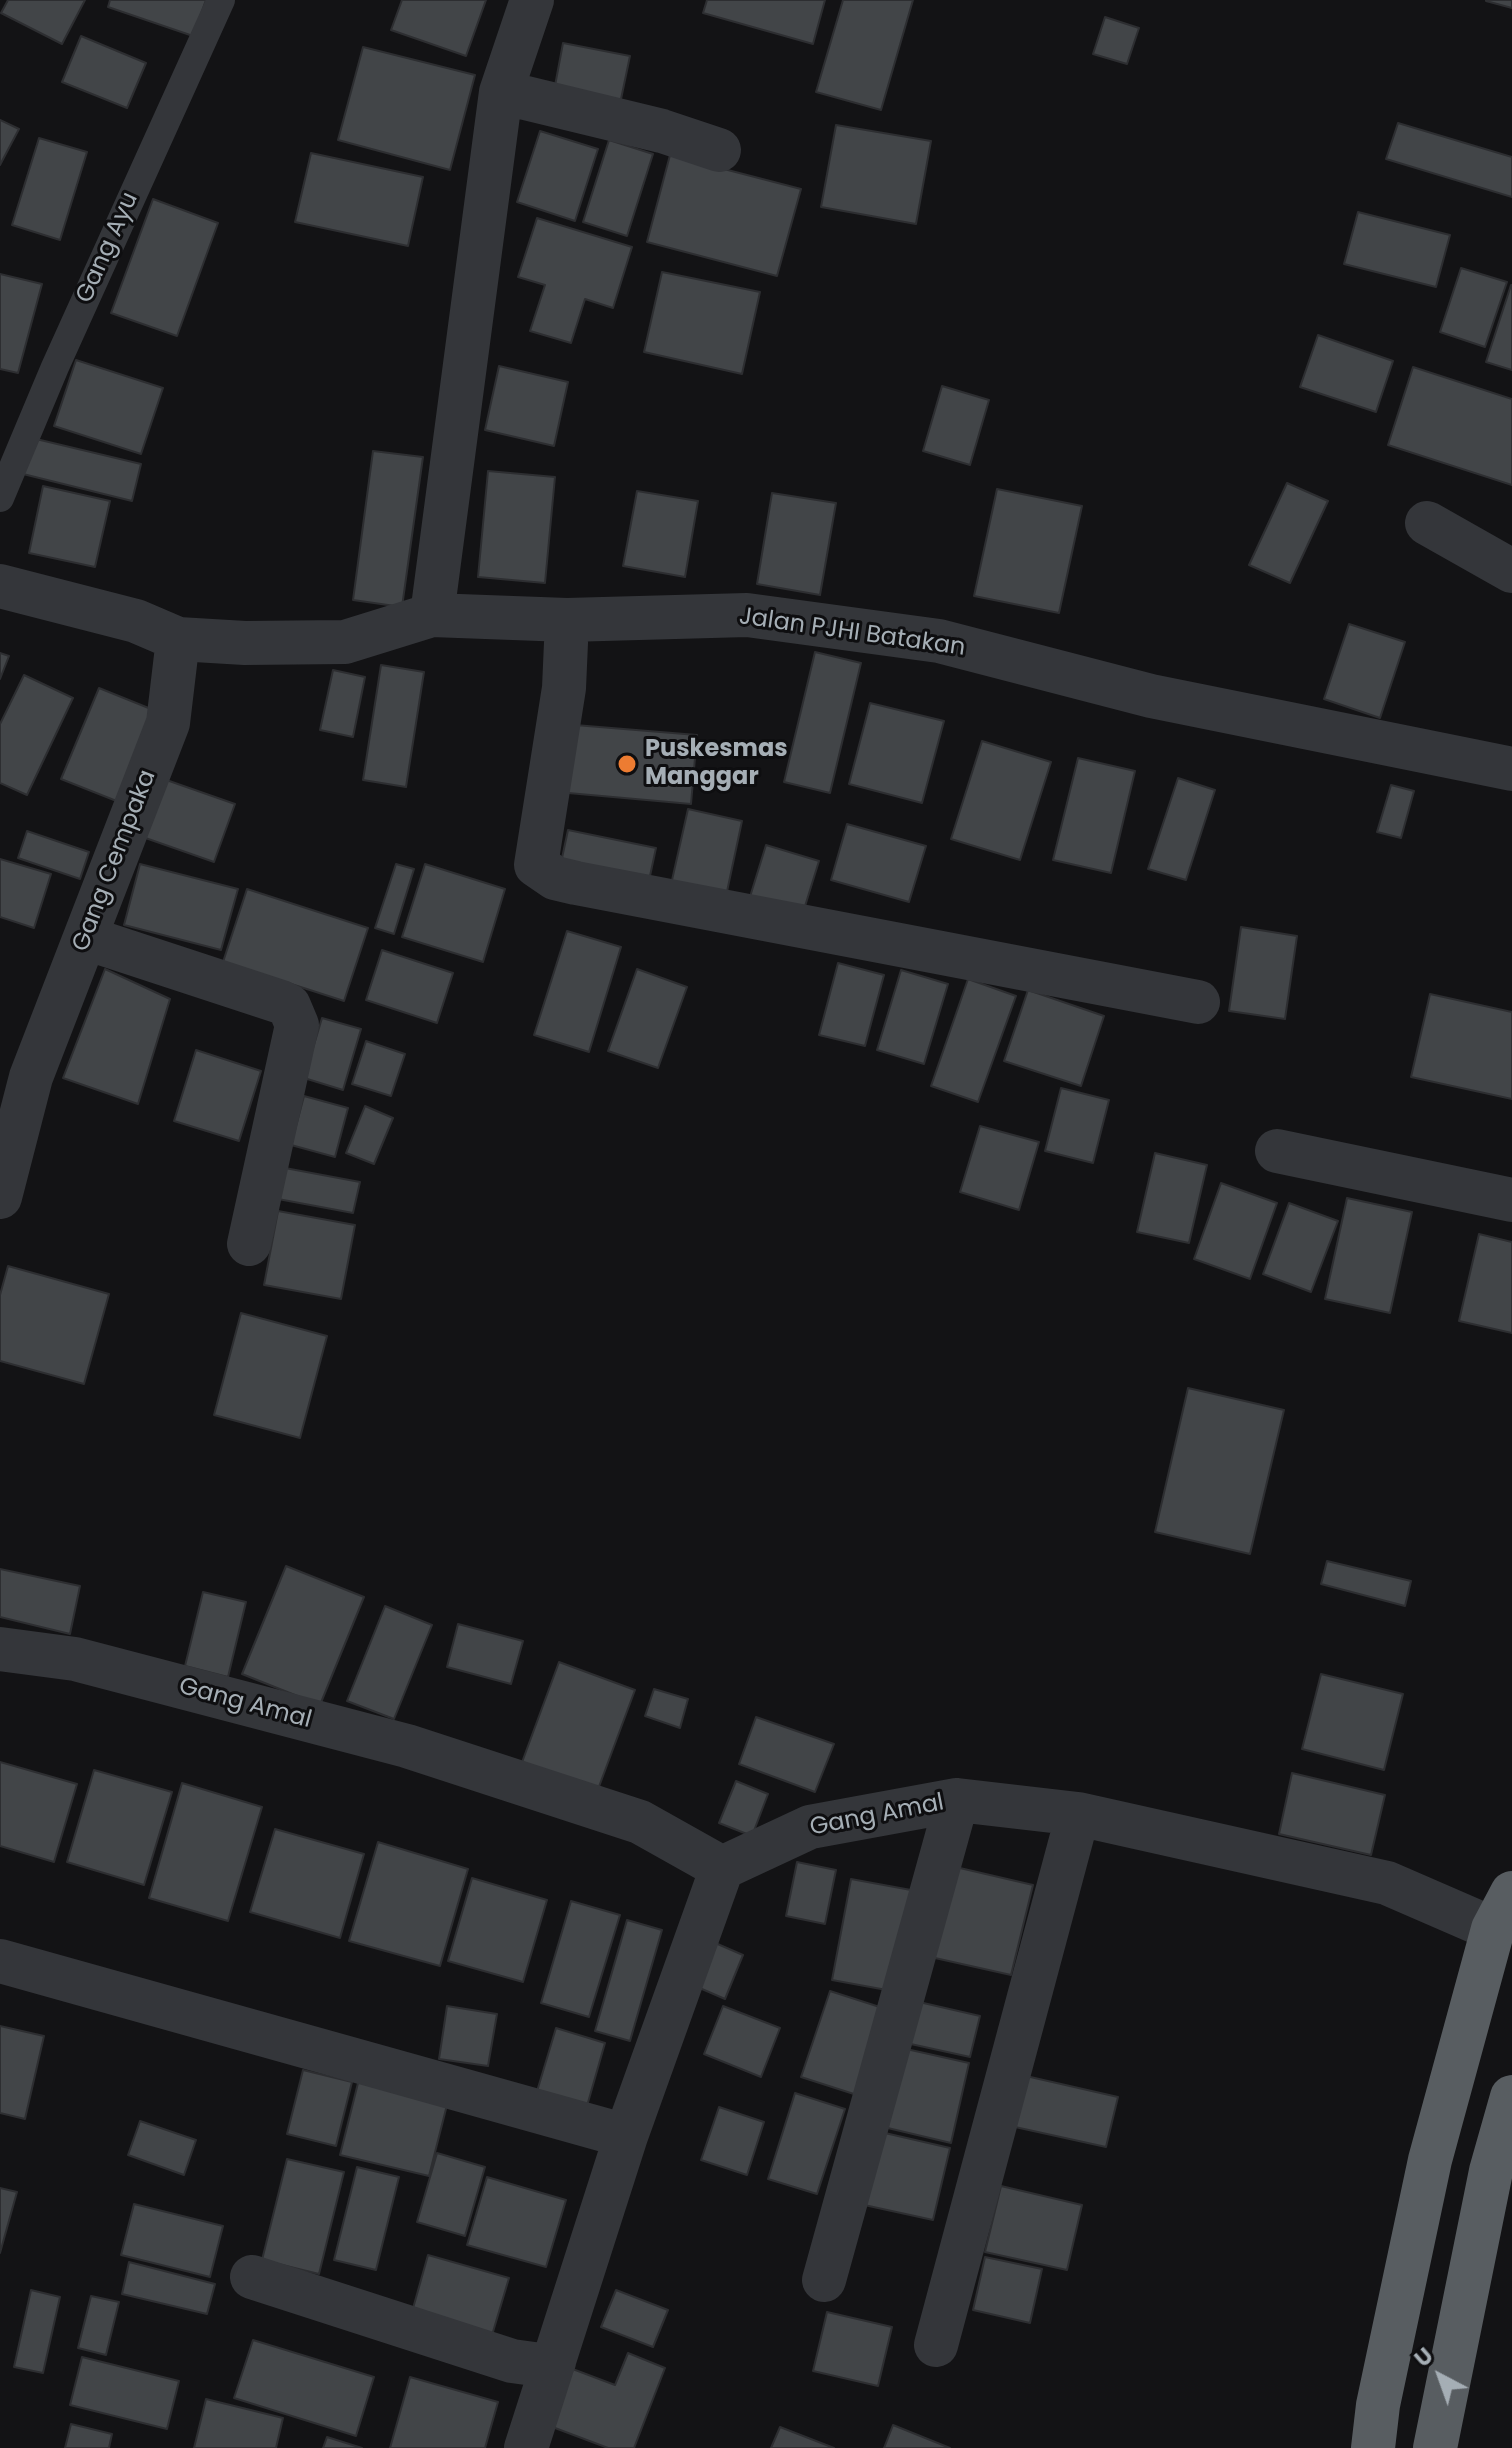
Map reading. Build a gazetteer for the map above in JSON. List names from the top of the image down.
{
  "streets": {
    "street": ["Jalan PJHI Batakan", "Gang Cempaka", "Gang Amal"],
    "lane": ["Gang Ayu"]
  },
  "crossings": [
    ["Jalan PJHI Batakan", "Gang Cempaka"]
  ],
  "places": ["Puskesmas Manggar"],
  "north": "top left"
}
